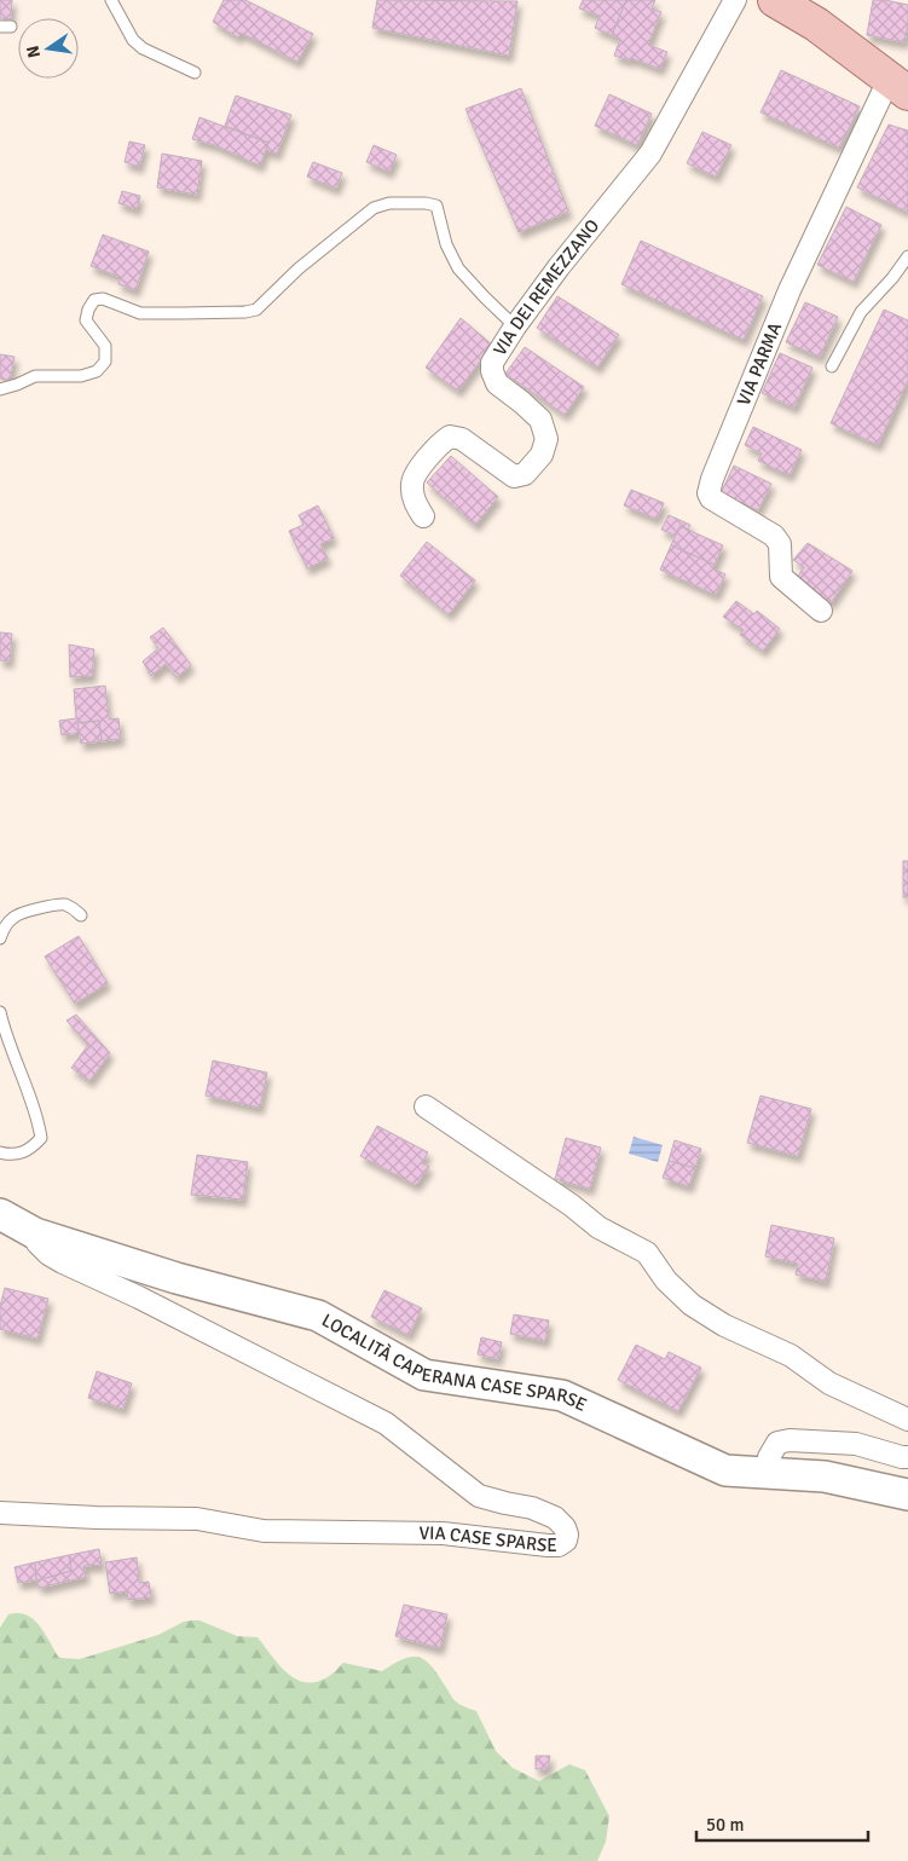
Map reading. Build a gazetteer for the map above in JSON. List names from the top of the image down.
{
  "streets": {
    "main road": ["VIA PARMA"],
    "street": ["VIA DEI REMEZZANO", "LOCALITÀ CAPERANA CASE SPARSE", "VIA CASE SPARSE"]
  },
  "crossings": [
    ["LOCALITÀ CAPERANA CASE SPARSE", "VIA CASE SPARSE"]
  ],
  "scale_bar": "50 m",
  "north": "left"
}
